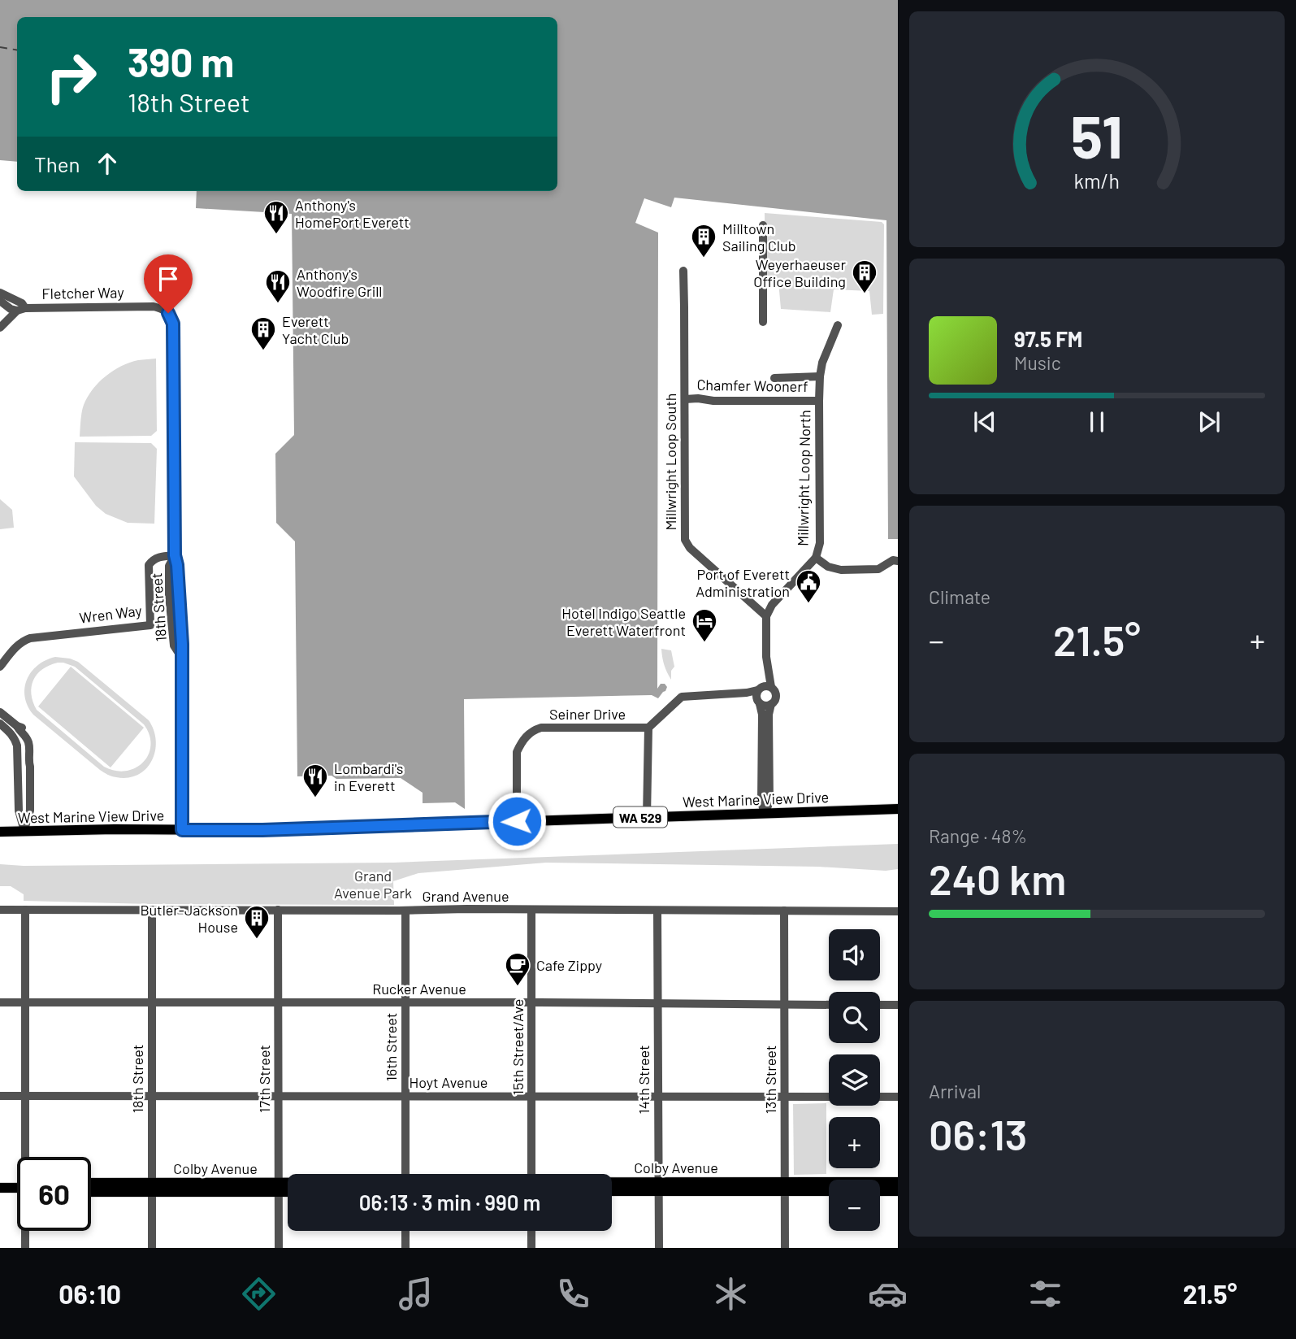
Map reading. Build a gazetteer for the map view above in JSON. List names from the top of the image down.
{
  "streets": {
    "main road": ["West Marine View Drive", "WA 529", "Colby Avenue"],
    "street": [
      "Fletcher Way",
      "Chamfer Woonerf",
      "Millwright Loop South",
      "Millwright Loop North",
      "18th Street",
      "Wren Way",
      "Seiner Drive",
      "Grand Avenue",
      "Rucker Avenue",
      "16th Street",
      "15th Street/Ave",
      "17th Street",
      "14th Street",
      "13th Street",
      "Hoyt Avenue"
    ]
  },
  "crossings": [
    ["Fletcher Way", "18th Street"],
    ["Fletcher Way", "Wren Way"],
    ["Chamfer Woonerf", "Millwright Loop South"],
    ["Chamfer Woonerf", "Millwright Loop North"],
    ["Millwright Loop South", "Millwright Loop North"],
    ["18th Street", "Wren Way"],
    ["18th Street", "West Marine View Drive"],
    ["18th Street", "Grand Avenue"],
    ["18th Street", "Rucker Avenue"],
    ["18th Street", "Hoyt Avenue"],
    ["18th Street", "Colby Avenue"],
    ["Seiner Drive", "West Marine View Drive"],
    ["Grand Avenue", "16th Street"],
    ["Grand Avenue", "15th Street/Ave"],
    ["Grand Avenue", "17th Street"],
    ["Grand Avenue", "14th Street"],
    ["Grand Avenue", "13th Street"],
    ["Rucker Avenue", "16th Street"],
    ["Rucker Avenue", "15th Street/Ave"],
    ["Rucker Avenue", "17th Street"],
    ["Rucker Avenue", "14th Street"],
    ["Rucker Avenue", "13th Street"],
    ["16th Street", "Hoyt Avenue"],
    ["15th Street/Ave", "Hoyt Avenue"],
    ["17th Street", "Hoyt Avenue"],
    ["17th Street", "Colby Avenue"],
    ["14th Street", "Hoyt Avenue"],
    ["14th Street", "Colby Avenue"],
    ["13th Street", "Hoyt Avenue"],
    ["13th Street", "Colby Avenue"]
  ],
  "parks": ["Grand Avenue Park"],
  "places": {
    "restaurant": ["Anthony's HomePort Everett", "Anthony's Woodfire Grill", "Lombardi's in Everett"],
    "building": [
      "Milltown Sailing Club",
      "Weyerhaeuser Office Building",
      "Everett Yacht Club",
      "Butler-Jackson House"
    ],
    "public building": ["Port of Everett Administration"],
    "hotel": ["Hotel Indigo Seattle Everett Waterfront"],
    "cafe": ["Cafe Zippy"]
  },
  "page": {
    "turn": ["390 m", "18th Street"],
    "then": "Then",
    "song": ["97.5 FM", "Music"],
    "tile": [
      "Climate",
      ["Range · 48%", "240 km"],
      ["Arrival", "06:13"]
    ],
    "heat": ["−", "21.5°", "+"],
    "map_buttons": ["+", "−"],
    "limit": "60",
    "trip": "06:13 · 3 min · 990 m",
    "tabs": ["06:10", "21.5°"],
    "gauge": ["51", "km/h"]
  }
}
